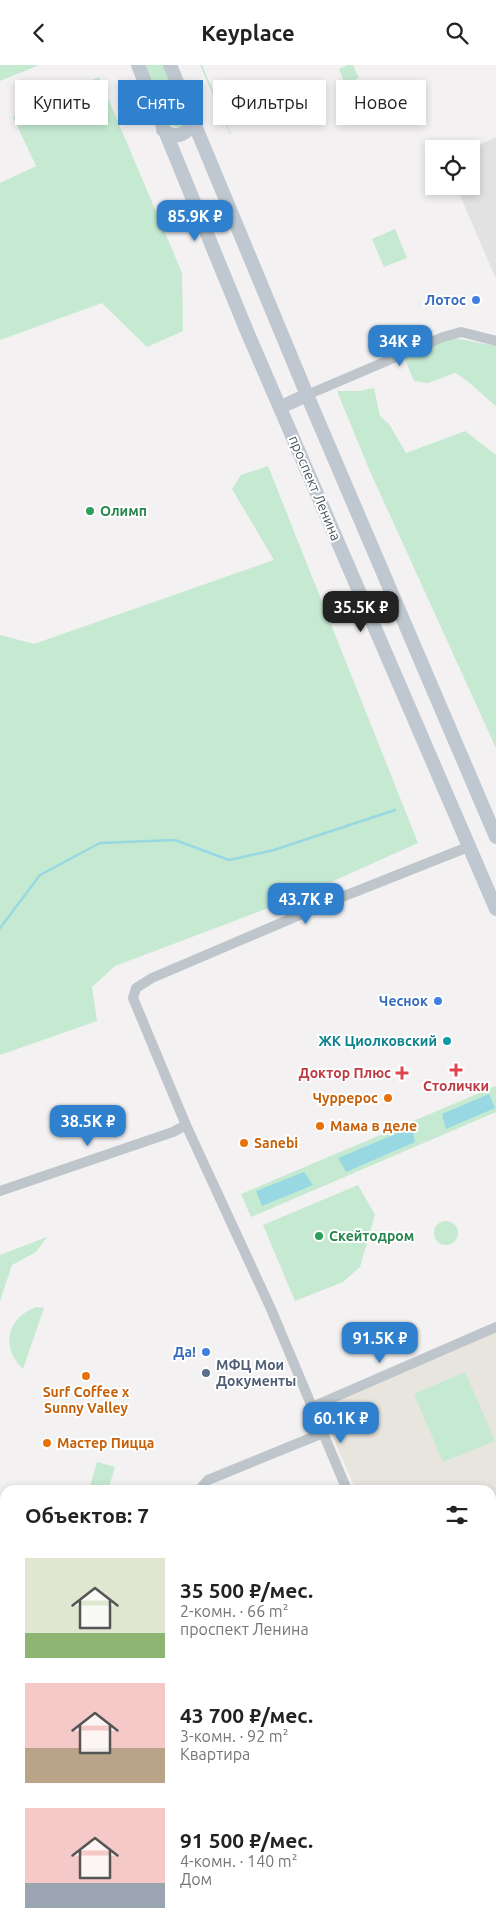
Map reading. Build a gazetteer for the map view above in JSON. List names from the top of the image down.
{
  "streets": {
    "main road": ["проспект Ленина"]
  },
  "places": {
    "other": [
      "Лотос",
      "Олимп",
      "Чеснок",
      "ЖК Циолковский",
      "Чуррерос",
      "Мама в деле",
      "Sanebi",
      "Скейтодром",
      "Да!",
      "МФЦ Мои Документы",
      "Surf Coffee x Sunny Valley",
      "Мастер Пицца"
    ],
    "health": ["Столички", "Доктор Плюс"]
  },
  "page": {
    "header": "Keyplace",
    "chip": [
      "Купить",
      "Снять",
      "Фильтры",
      "Новое"
    ],
    "price": [
      "85.9K ₽",
      "34K ₽",
      "35.5K ₽",
      "43.7K ₽",
      "38.5K ₽",
      "91.5K ₽",
      "60.1K ₽"
    ],
    "heading": "Объектов: 7",
    "list": [
      {
        "name": "35 500 ₽/мес.",
        "note": "2-комн. · 66 m² · проспект Ленина"
      },
      {
        "name": "43 700 ₽/мес.",
        "note": "3-комн. · 92 m² · Квартира"
      },
      {
        "name": "91 500 ₽/мес.",
        "note": "4-комн. · 140 m² · Дом"
      }
    ]
  }
}
